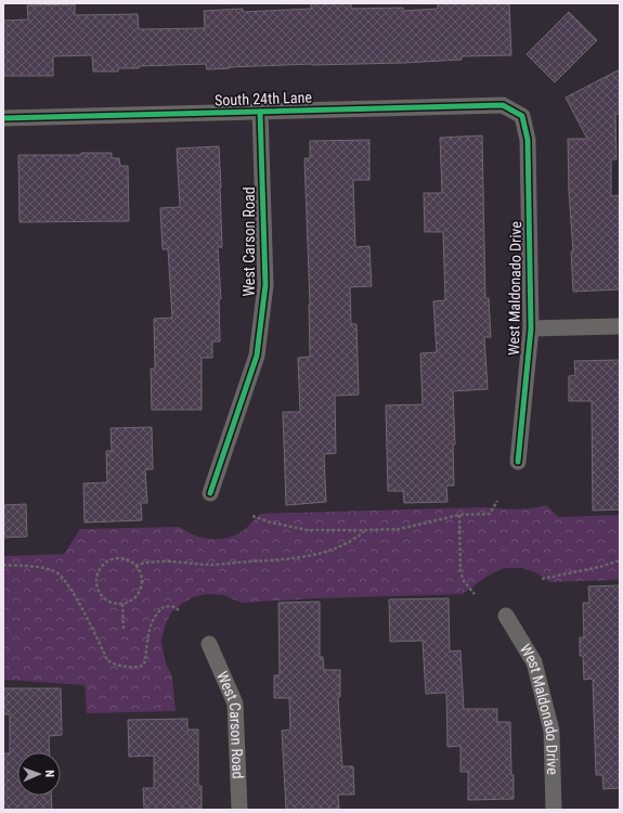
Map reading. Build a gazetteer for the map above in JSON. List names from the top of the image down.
{
  "streets": {
    "street": ["South 24th Lane", "West Carson Road", "West Maldonado Drive"]
  },
  "crossings": [
    ["South 24th Lane", "West Carson Road"],
    ["South 24th Lane", "West Maldonado Drive"]
  ],
  "north": "right"
}
